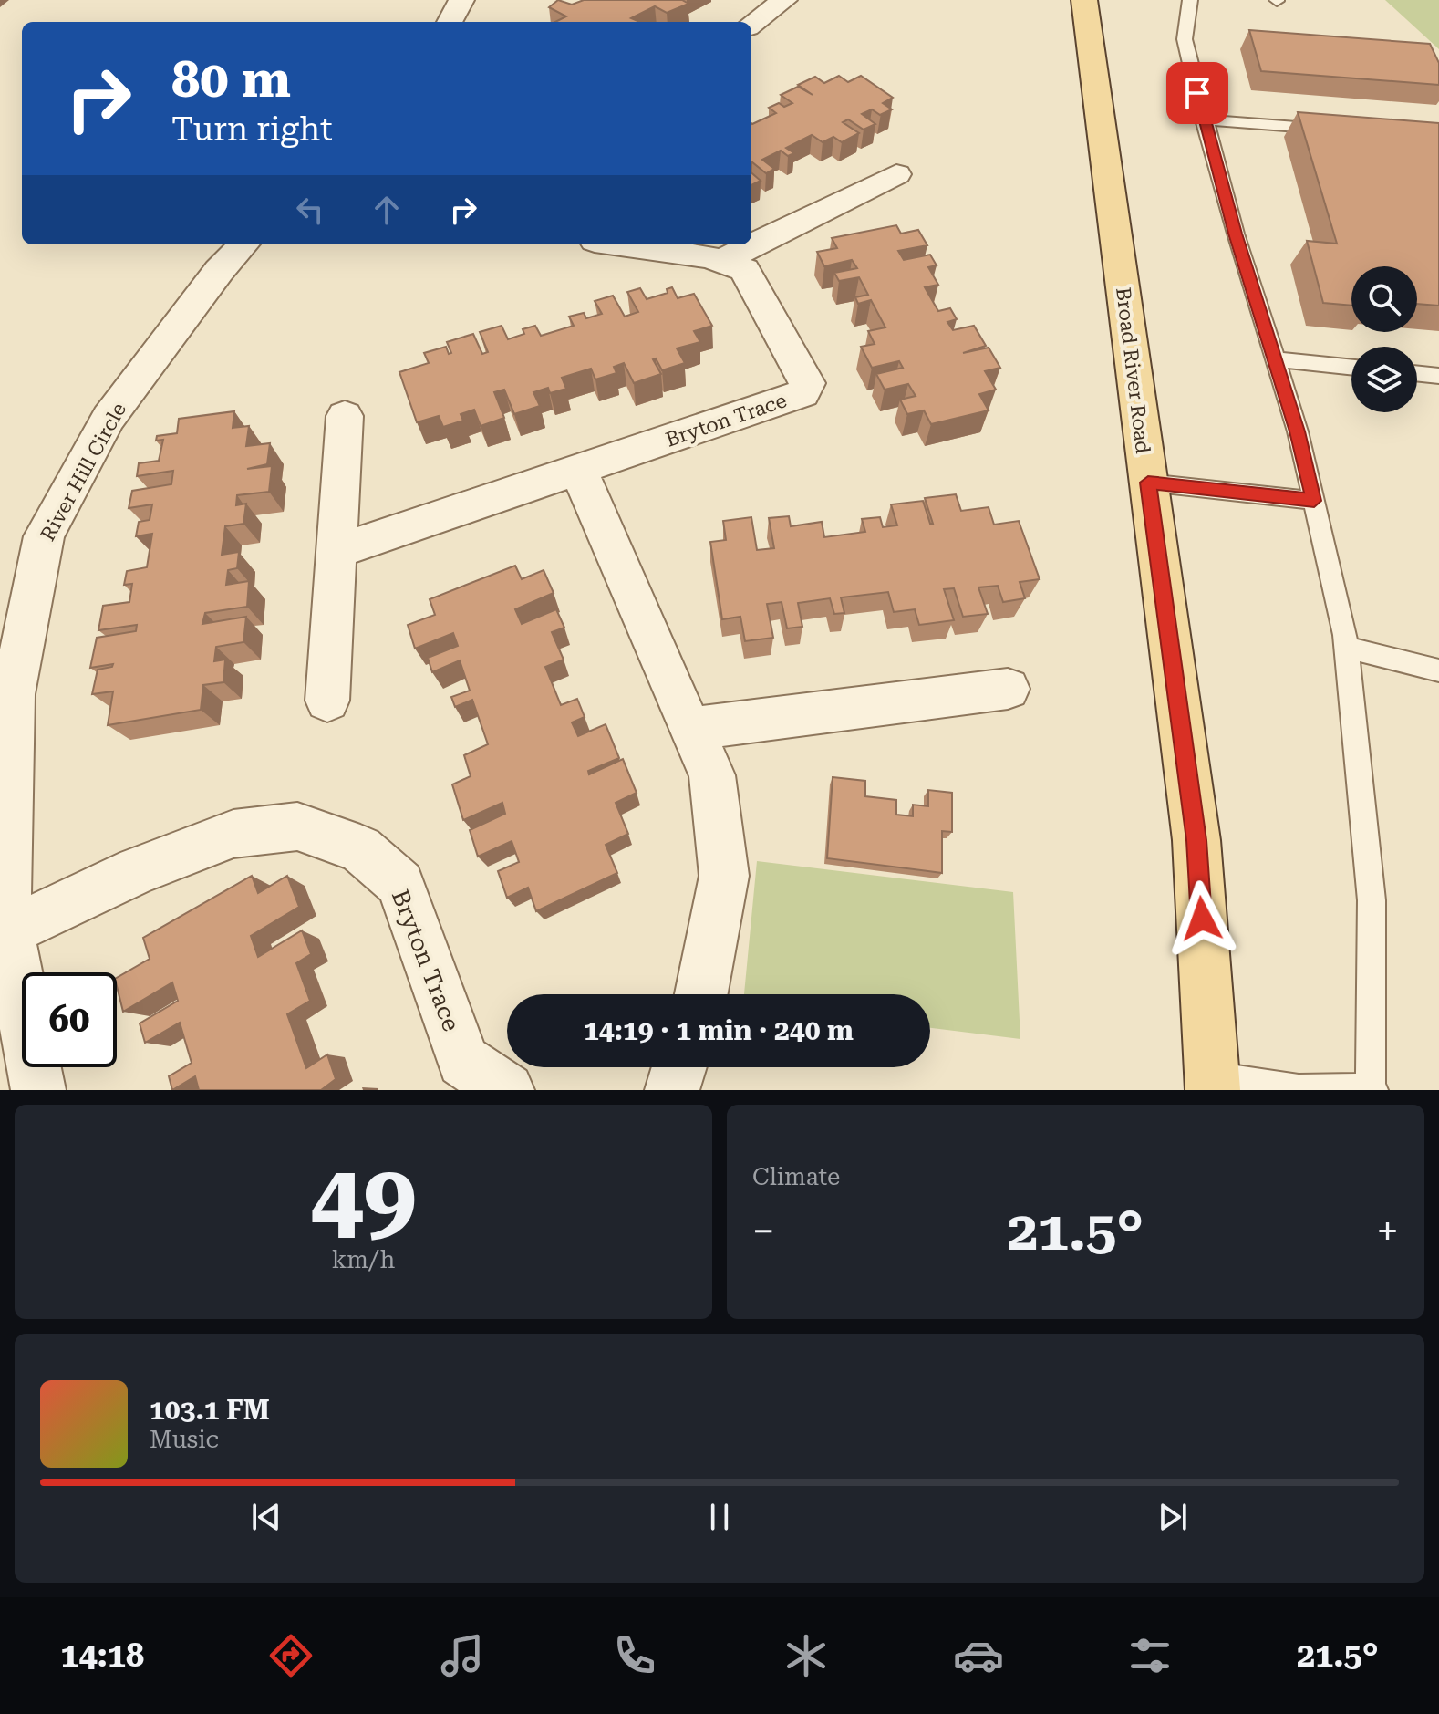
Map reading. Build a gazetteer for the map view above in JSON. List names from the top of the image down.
{
  "streets": {
    "main road": ["Broad River Road"],
    "street": ["Bryton Trace", "River Hill Circle"]
  },
  "crossings": [
    ["Bryton Trace", "River Hill Circle"]
  ],
  "page": {
    "turn": ["80 m", "Turn right"],
    "limit": "60",
    "trip": "14:19 · 1 min · 240 m",
    "tile": [
      ["49", "km/h"],
      "Climate"
    ],
    "heat": ["−", "21.5°", "+"],
    "song": ["103.1 FM", "Music"],
    "tabs": ["14:18", "21.5°"]
  }
}
